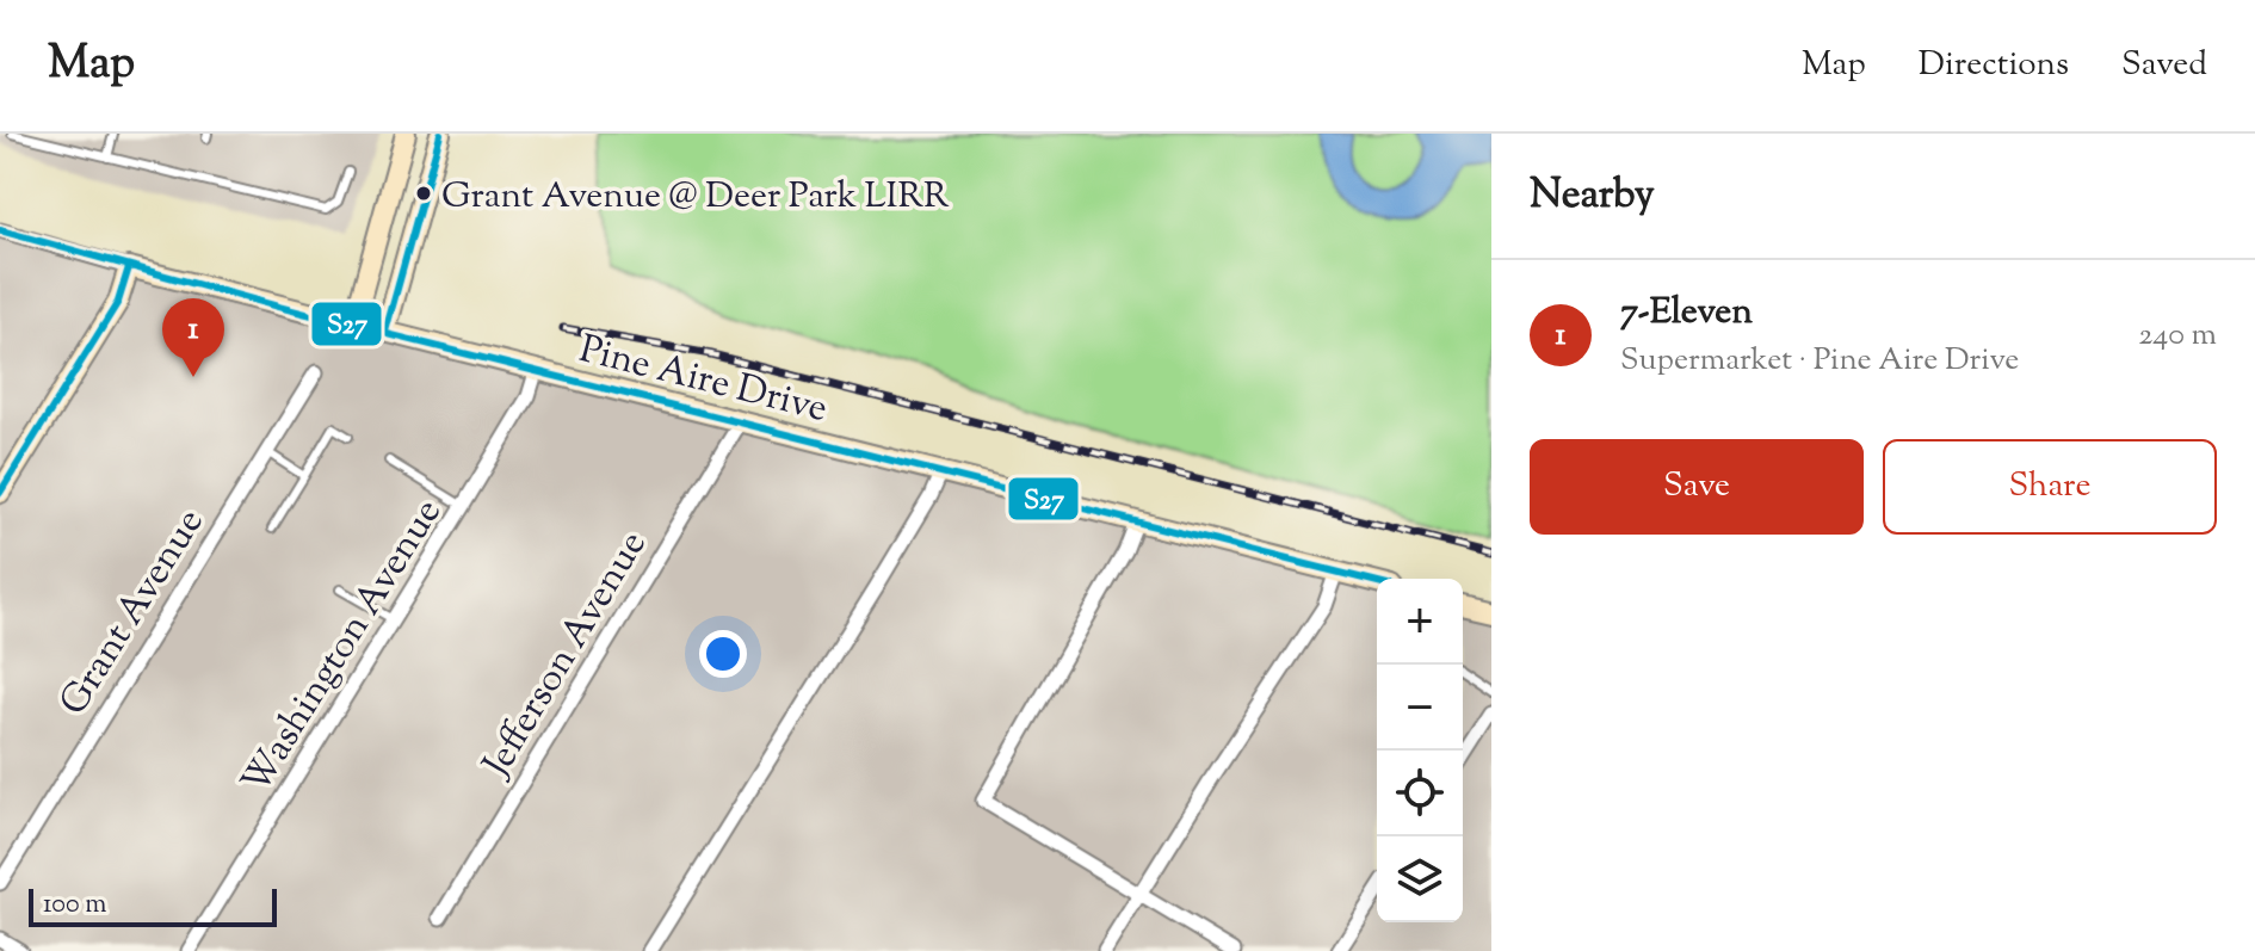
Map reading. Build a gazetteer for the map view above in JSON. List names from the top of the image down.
{
  "streets": {
    "street": [
      "Pine Aire Drive",
      "Grant Avenue",
      "Washington Avenue",
      "Jefferson Avenue"
    ]
  },
  "crossings": [
    ["Pine Aire Drive", "Washington Avenue"],
    ["Pine Aire Drive", "Jefferson Avenue"]
  ],
  "places": ["Grant Avenue @ Deer Park LIRR"],
  "lines": ["transit line S27"],
  "scale_bar": "100 m",
  "page": {
    "header": "Map",
    "nav": ["Map", "Directions", "Saved"],
    "heading": "Nearby",
    "list": [
      {
        "mark": "1",
        "name": "7-Eleven",
        "note": "Supermarket · Pine Aire Drive",
        "value": "240 m"
      }
    ],
    "pins": "1",
    "buttons": ["Save", "Share"],
    "map_buttons": ["+", "−"],
    "scale": "100 m"
  }
}
